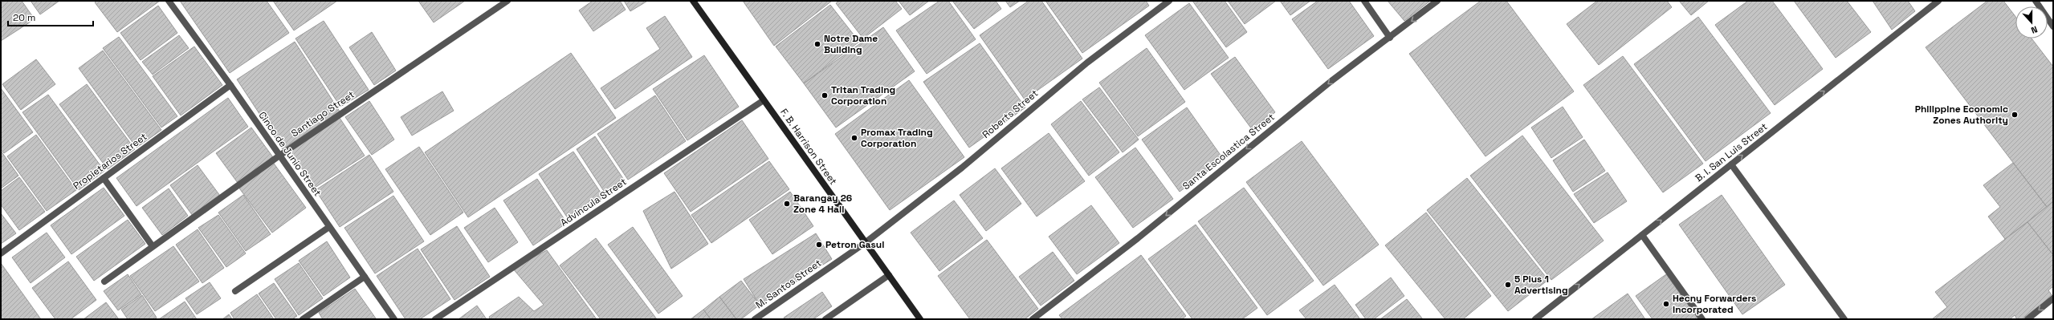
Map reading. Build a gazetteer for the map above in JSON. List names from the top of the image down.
{
  "streets": {
    "main road": ["F. B. Harrison Street"],
    "street": [
      "Santiago Street",
      "Roberts Street",
      "Santa Escolastica Street",
      "B. I. San Luis Street",
      "Cinco de Junio Street",
      "Propietarios Street",
      "Advincula Street",
      "M. Santos Street"
    ]
  },
  "crossings": [
    ["Santiago Street", "Cinco de Junio Street"],
    ["Roberts Street", "F. B. Harrison Street"],
    ["Roberts Street", "M. Santos Street"],
    ["F. B. Harrison Street", "Advincula Street"],
    ["F. B. Harrison Street", "M. Santos Street"],
    ["Cinco de Junio Street", "Propietarios Street"]
  ],
  "one_way": ["Santa Escolastica Street", "B. I. San Luis Street"],
  "places": [
    "Notre Dame Building",
    "Tritan Trading Corporation",
    "Philippine Economic Zones Authority",
    "Promax Trading Corporation",
    "Barangay 26 Zone 4 Hall",
    "Petron Gasul",
    "5 Plus 1 Advertising",
    "Hecny Forwarders Incorporated"
  ],
  "scale_bar": "20 m",
  "north": "bottom"
}
